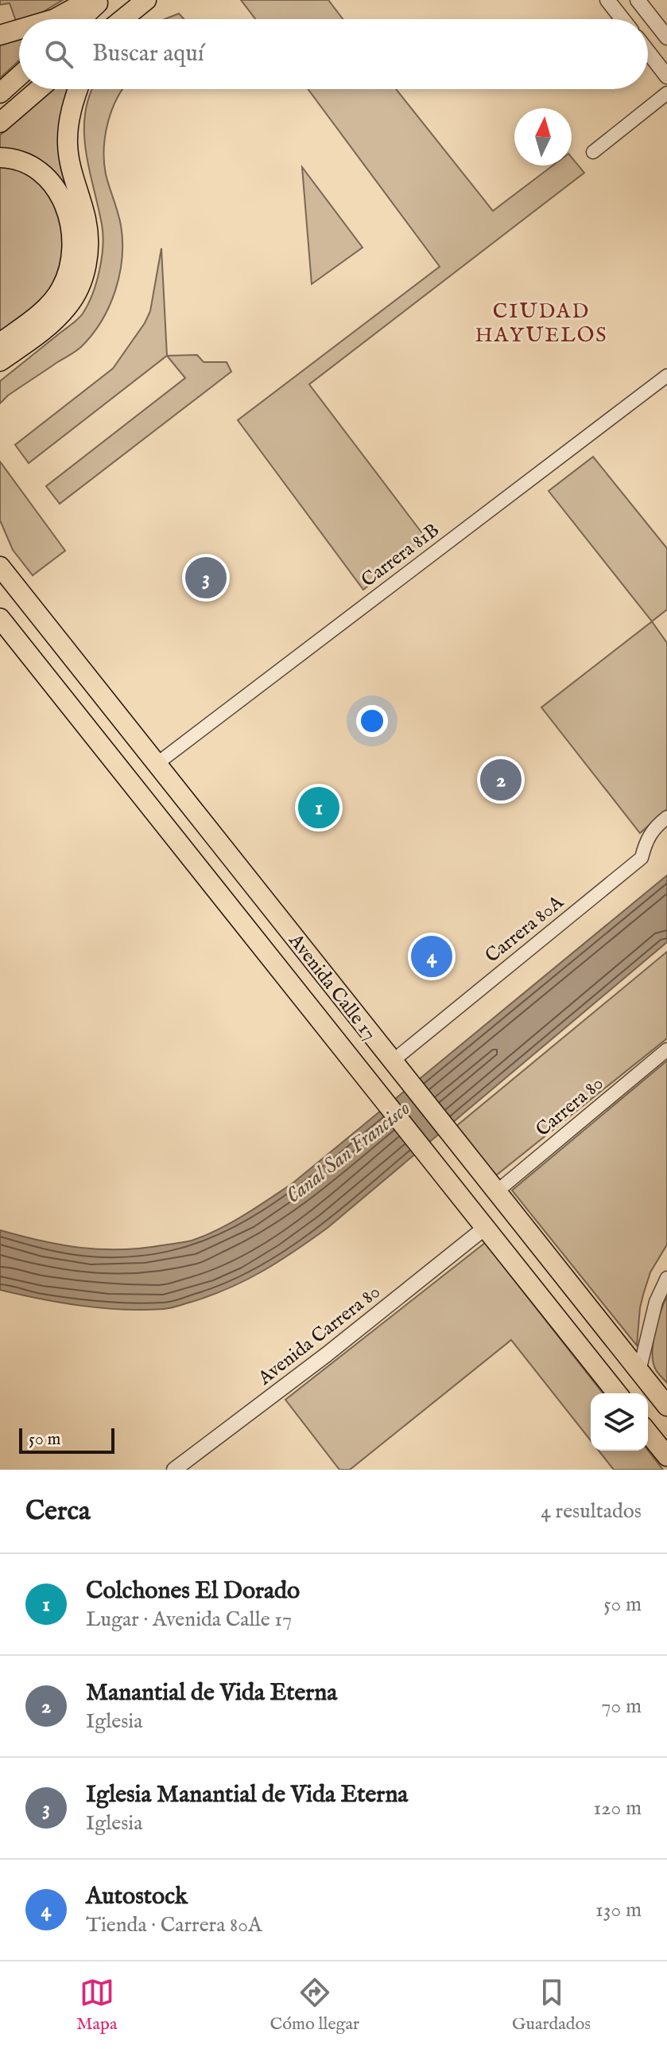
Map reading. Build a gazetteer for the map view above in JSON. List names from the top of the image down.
{
  "streets": {
    "main road": ["Avenida Calle 17"],
    "street": [
      "Carrera 81B",
      "Carrera 80A",
      "Carrera 80",
      "Avenida Carrera 80"
    ]
  },
  "crossings": [
    ["Carrera 81B", "Avenida Calle 17"],
    ["Carrera 80A", "Avenida Calle 17"],
    ["Avenida Calle 17", "Carrera 80"],
    ["Avenida Calle 17", "Avenida Carrera 80"]
  ],
  "districts": ["CIUDAD HAYUELOS"],
  "water": ["Canal San Francisco"],
  "scale_bar": "50 m",
  "north": "top",
  "page": {
    "search": "Buscar aquí",
    "pins": [
      "3",
      "2",
      "1",
      "4"
    ],
    "scale": "50 m",
    "heading": ["Cerca", "4 resultados"],
    "list": [
      {
        "mark": "1",
        "name": "Colchones El Dorado",
        "note": "Lugar · Avenida Calle 17",
        "value": "50 m"
      },
      {
        "mark": "2",
        "name": "Manantial de Vida Eterna",
        "note": "Iglesia",
        "value": "70 m"
      },
      {
        "mark": "3",
        "name": "Iglesia Manantial de Vida Eterna",
        "note": "Iglesia",
        "value": "120 m"
      },
      {
        "mark": "4",
        "name": "Autostock",
        "note": "Tienda · Carrera 80A",
        "value": "130 m"
      }
    ],
    "nav": ["Mapa", "Cómo llegar", "Guardados"]
  }
}
